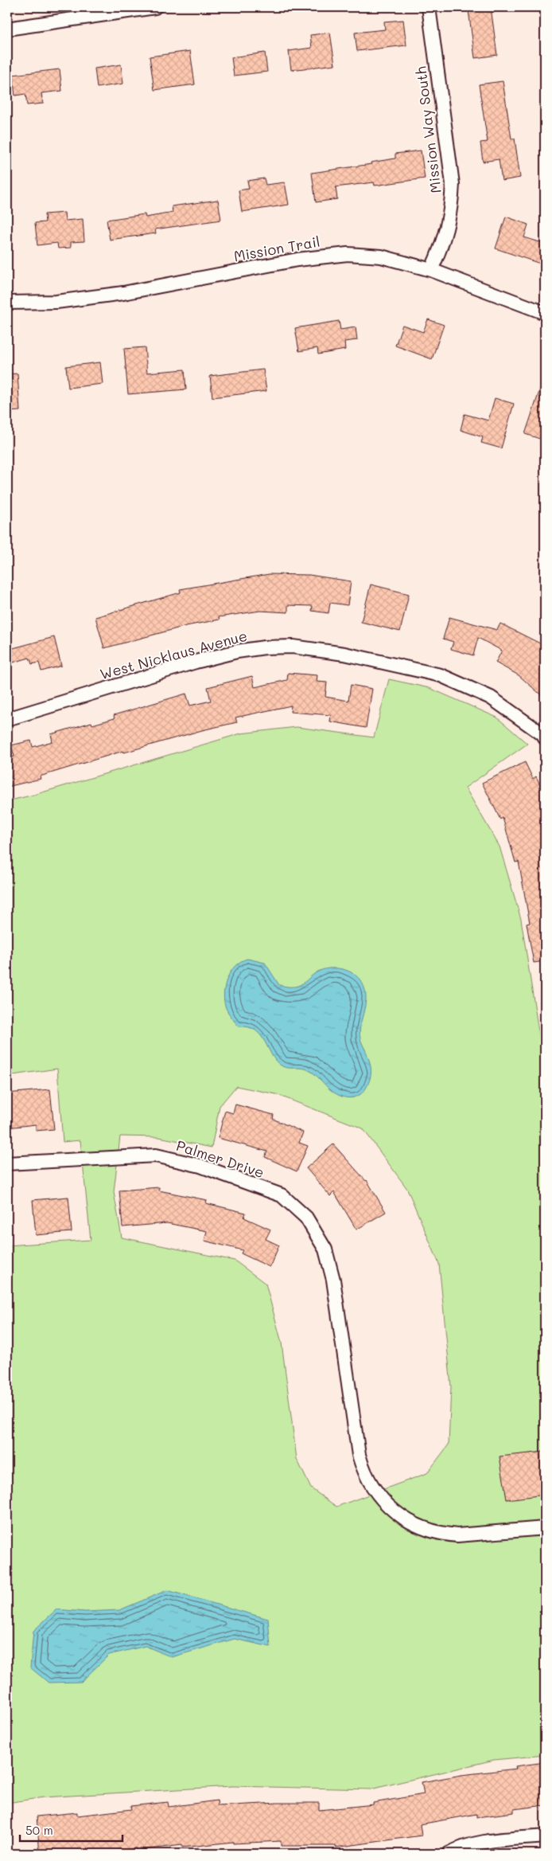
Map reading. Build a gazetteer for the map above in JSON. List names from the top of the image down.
{
  "streets": {
    "street": [
      "Mission Way South",
      "Mission Trail",
      "West Nicklaus Avenue",
      "Palmer Drive"
    ]
  },
  "crossings": [
    ["Mission Way South", "Mission Trail"]
  ],
  "scale_bar": "50 m"
}
